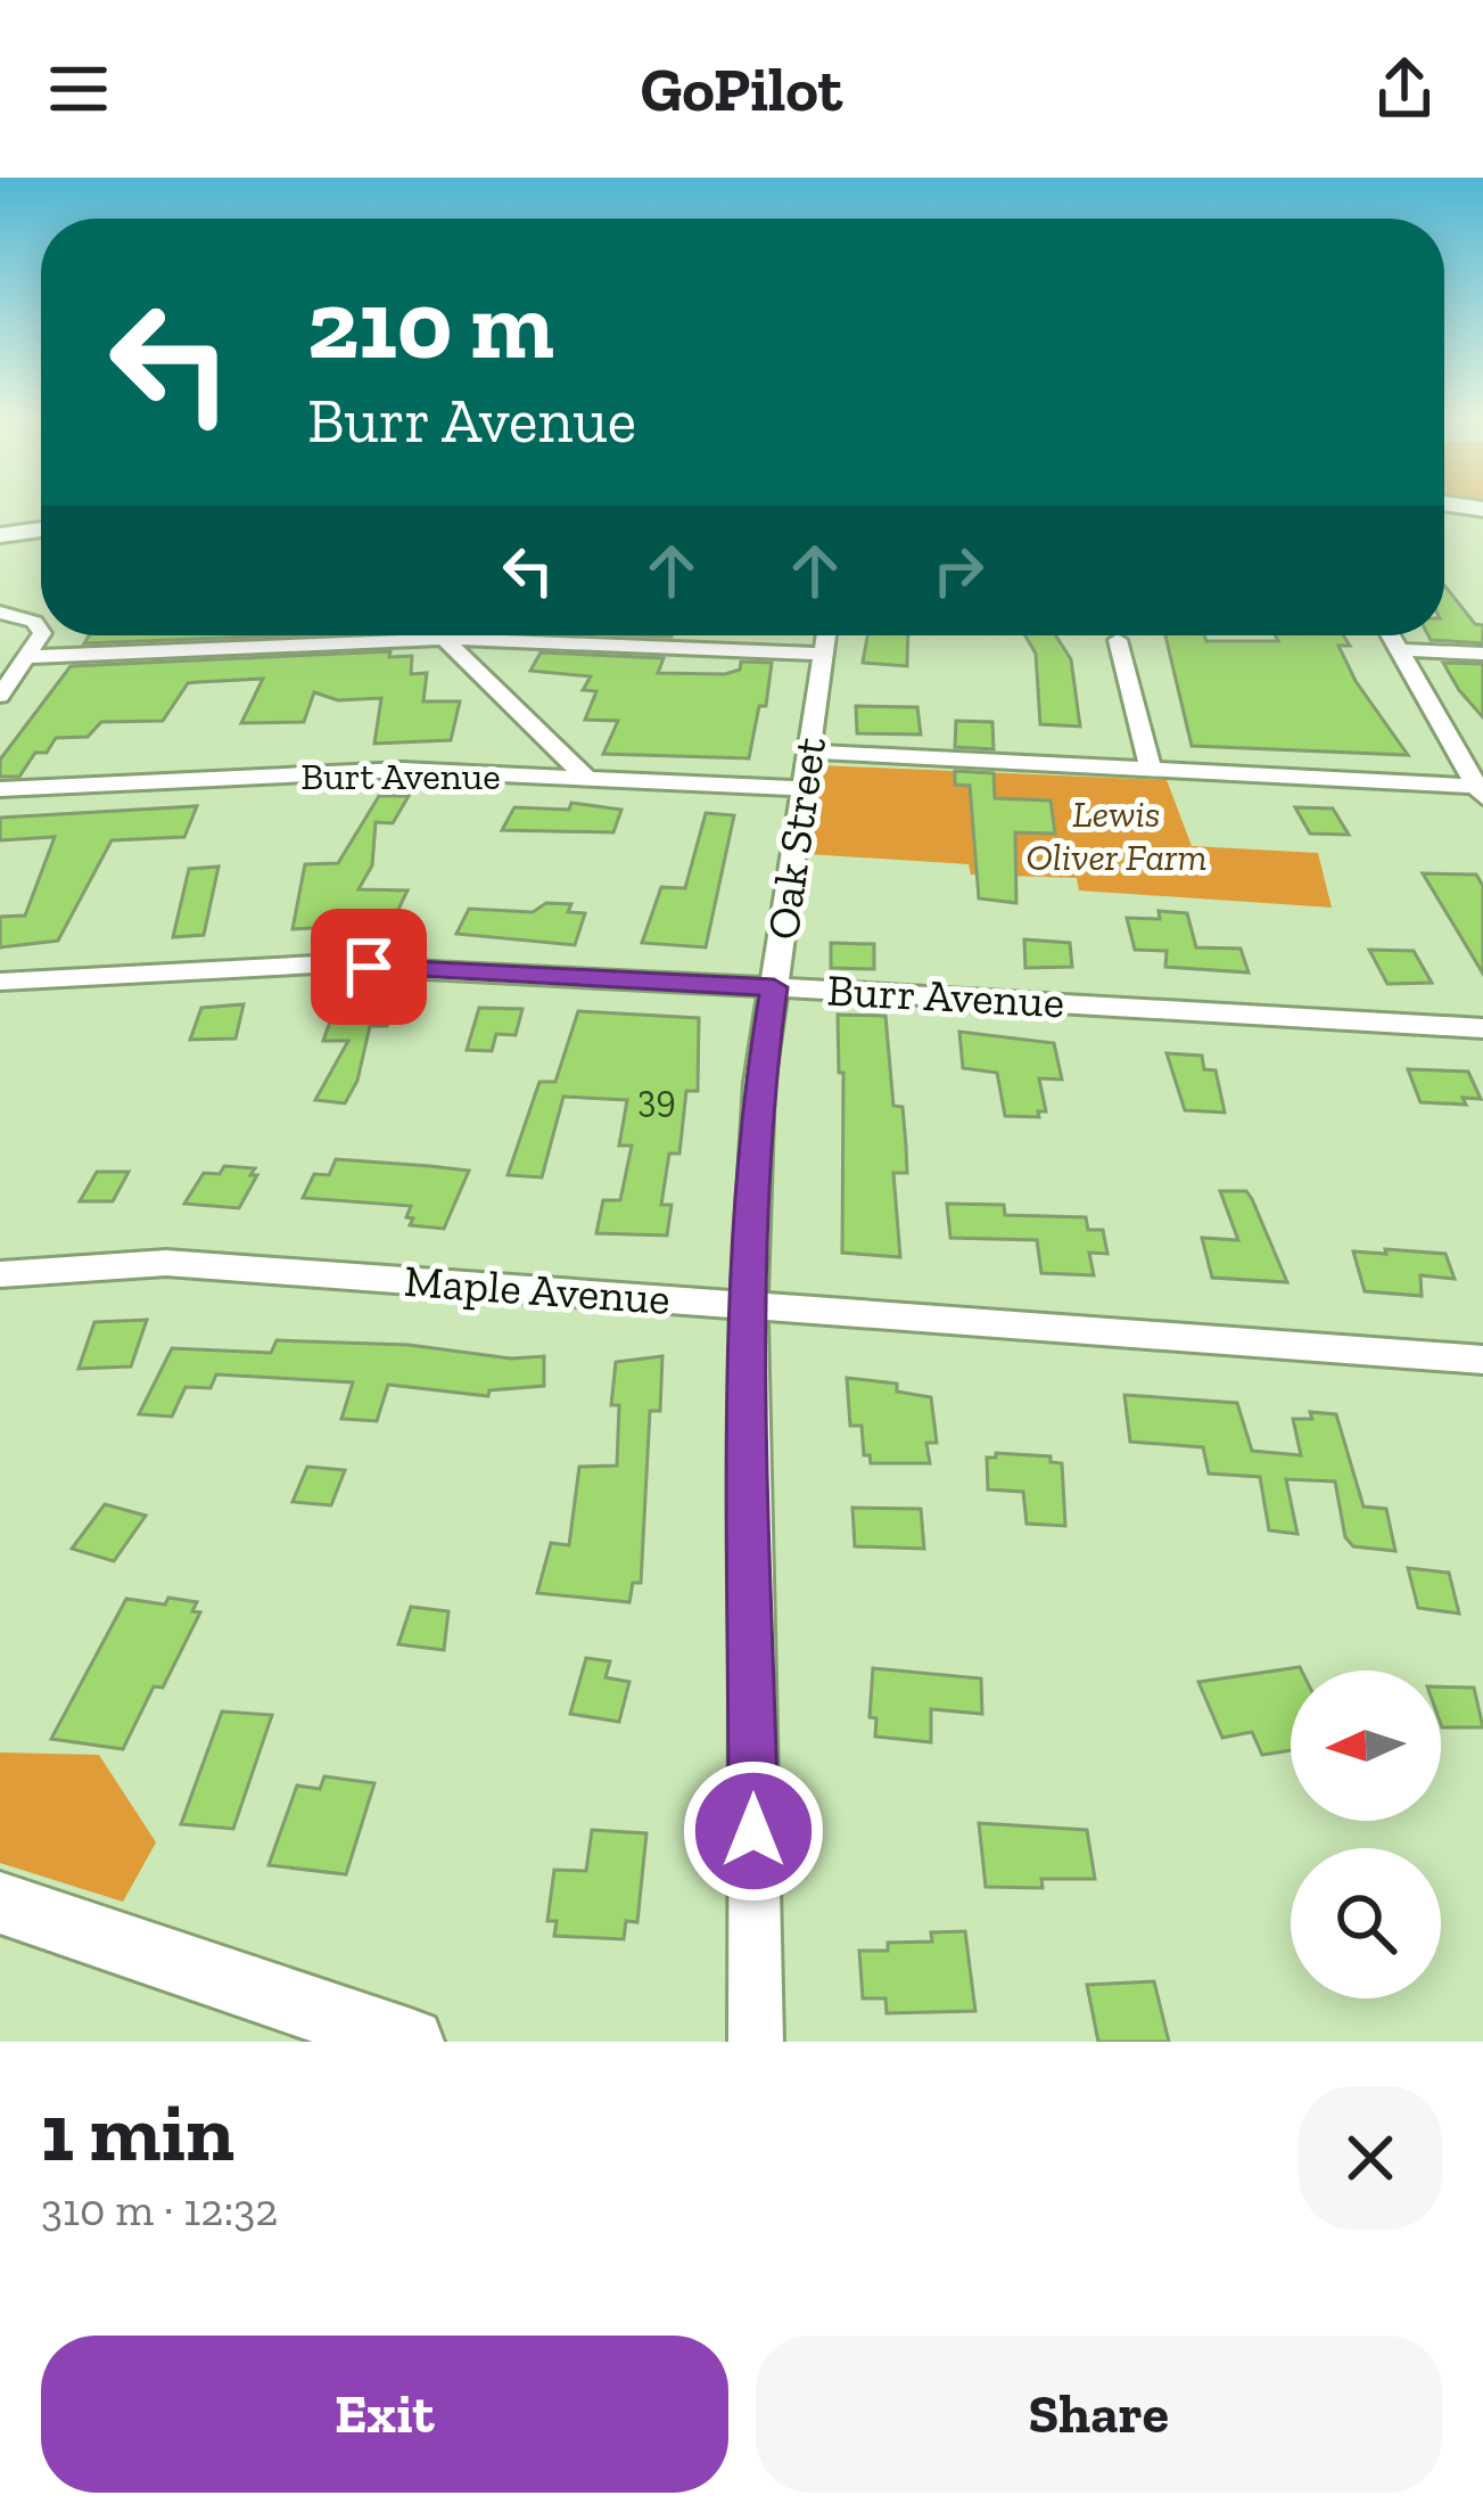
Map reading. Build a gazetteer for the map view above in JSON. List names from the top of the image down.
{
  "streets": {
    "street": [
      "Burt Avenue",
      "Oak Street",
      "Burr Avenue",
      "Maple Avenue"
    ]
  },
  "crossings": [
    ["Burt Avenue", "Oak Street"],
    ["Oak Street", "Burr Avenue"],
    ["Oak Street", "Maple Avenue"]
  ],
  "parks": ["Lewis Oliver Farm"],
  "house_numbers": ["39"],
  "north": "left",
  "page": {
    "header": "GoPilot",
    "turn": ["210 m", "Burr Avenue"],
    "heading": ["1 min", "310 m · 12:32"],
    "buttons": ["Exit", "Share"]
  }
}
